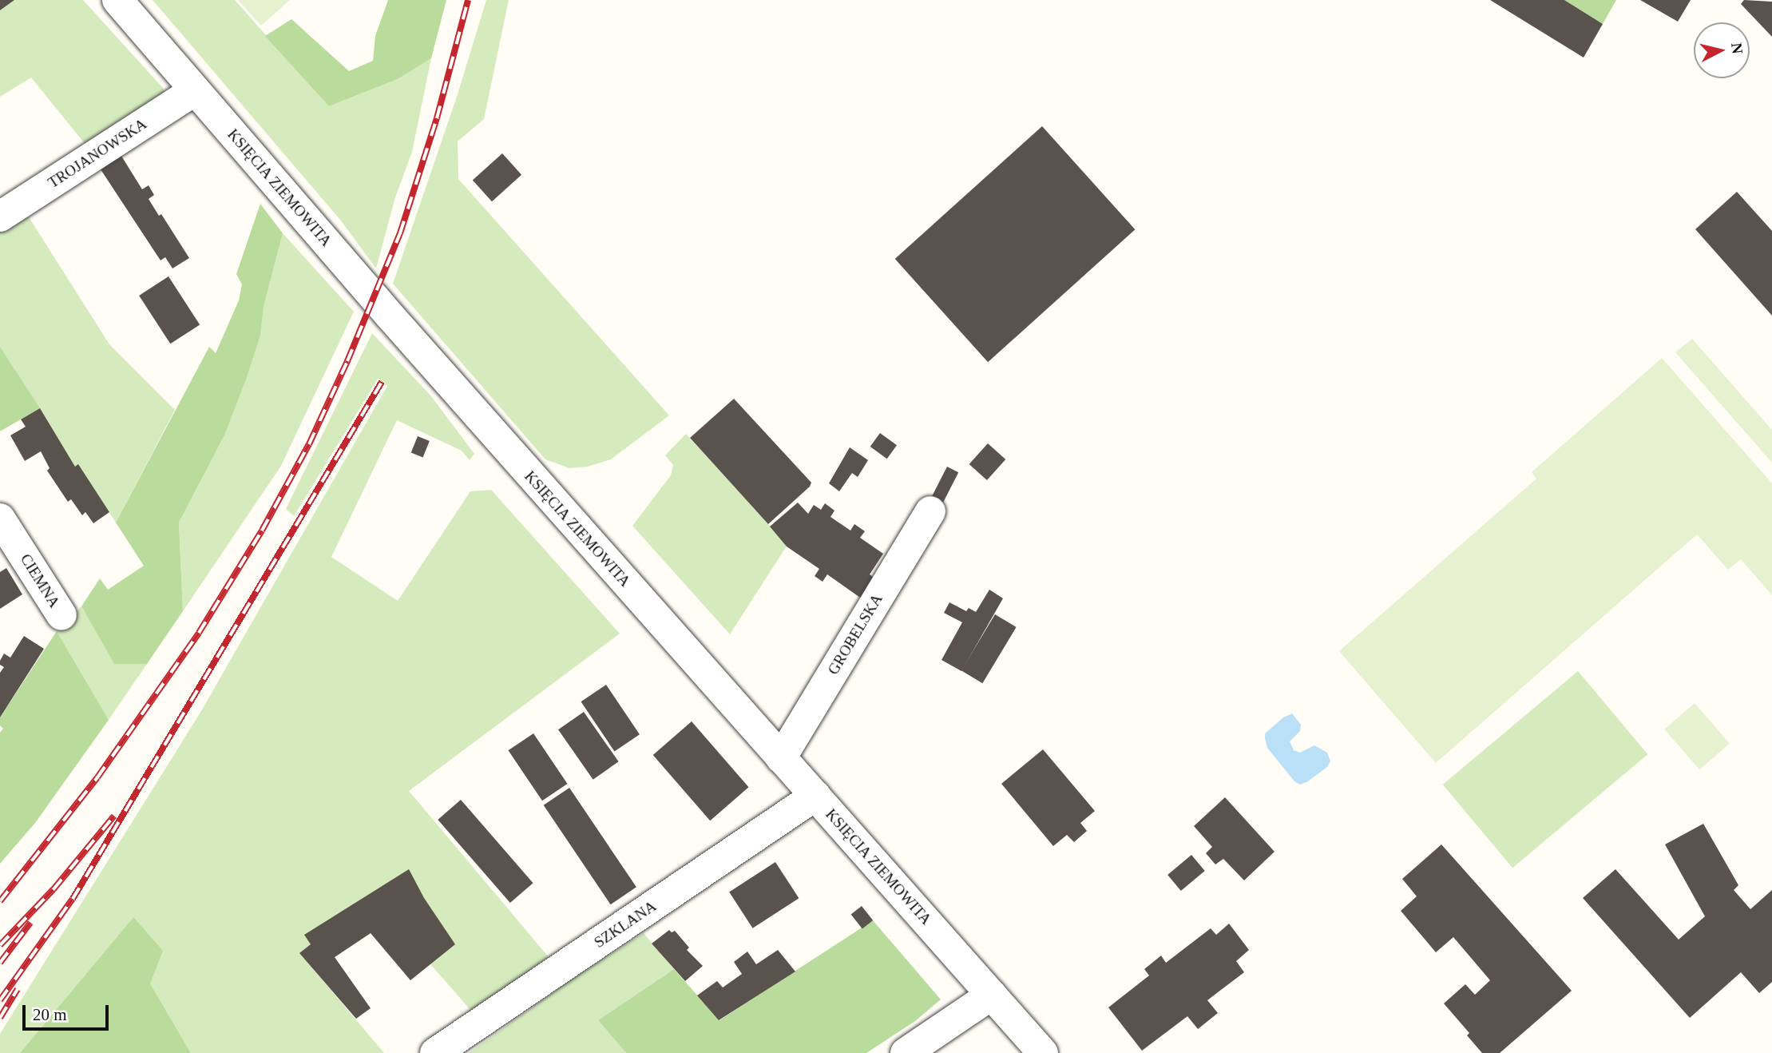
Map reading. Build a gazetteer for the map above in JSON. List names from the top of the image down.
{
  "streets": {
    "street": [
      "TROJANOWSKA",
      "KSIĘCIA ZIEMOWITA",
      "CIEMNA",
      "GROBELSKA",
      "SZKLANA"
    ]
  },
  "crossings": [
    ["TROJANOWSKA", "KSIĘCIA ZIEMOWITA"],
    ["KSIĘCIA ZIEMOWITA", "GROBELSKA"],
    ["KSIĘCIA ZIEMOWITA", "SZKLANA"]
  ],
  "scale_bar": "20 m",
  "north": "right"
}
